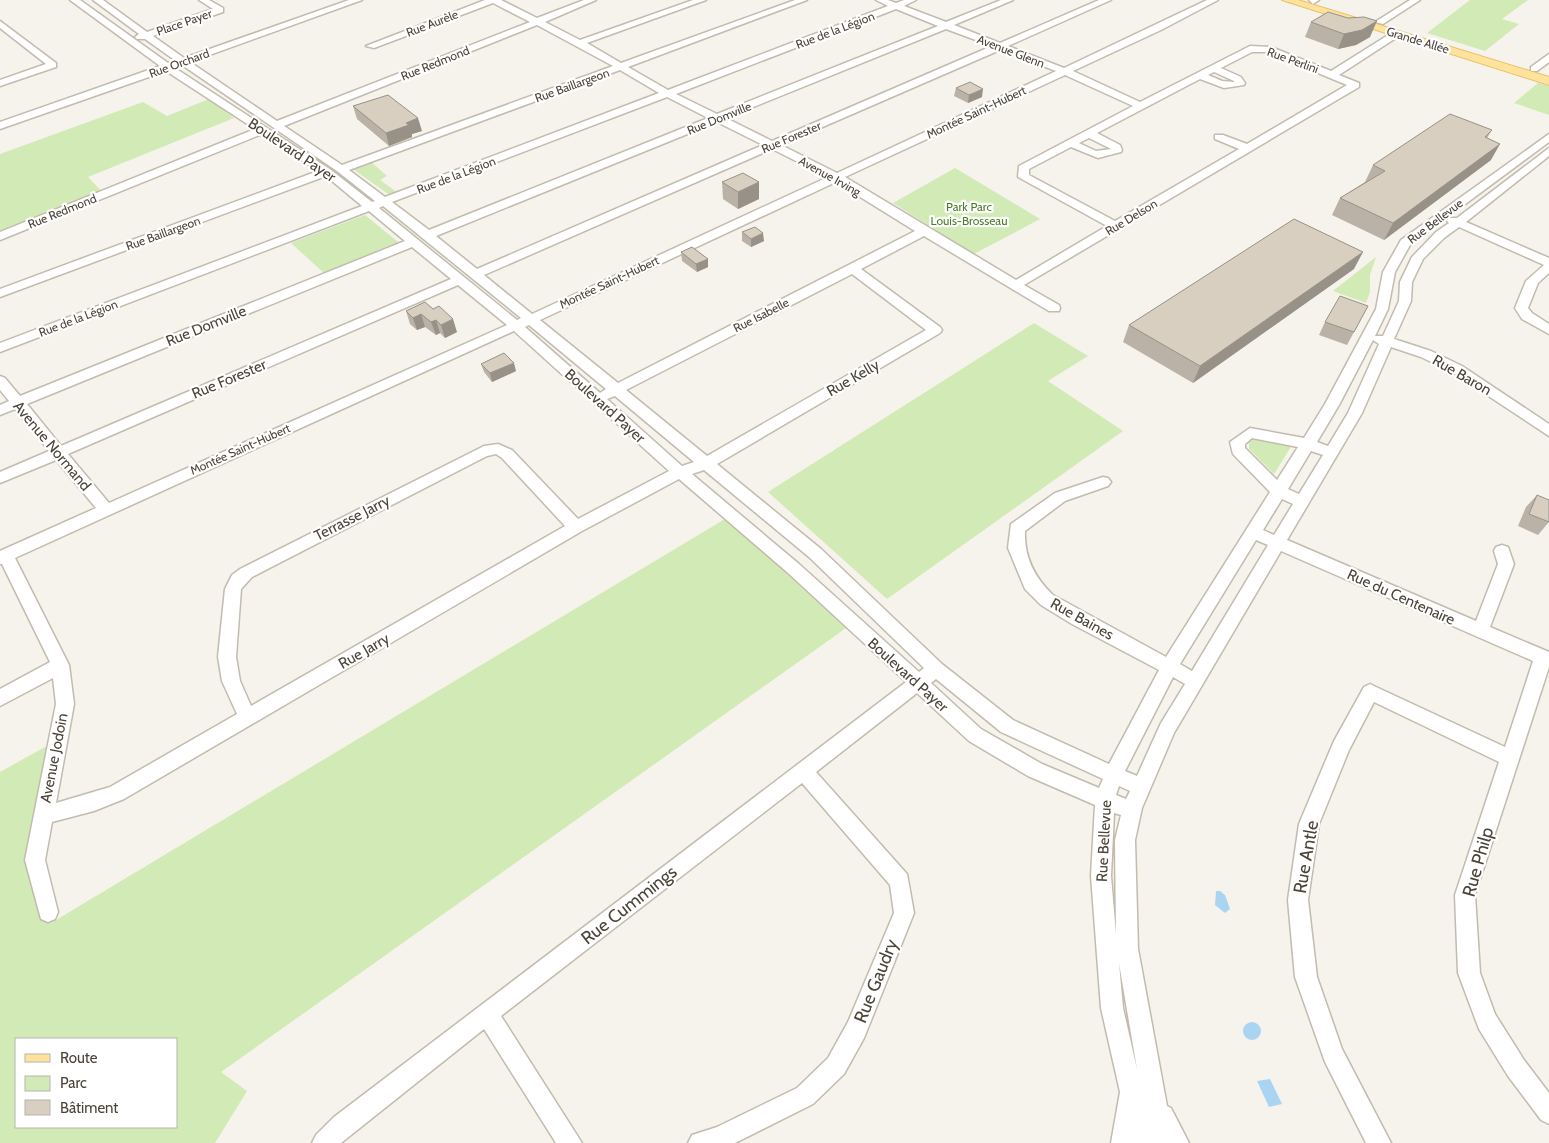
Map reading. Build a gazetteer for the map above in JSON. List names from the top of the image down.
{
  "streets": {
    "main road": ["Grande Allée"],
    "street": [
      "Place Payer",
      "Rue Aurèle",
      "Rue de la Légion",
      "Avenue Glenn",
      "Rue Perlini",
      "Rue Orchard",
      "Rue Redmond",
      "Rue Baillargeon",
      "Montée Saint-Hubert",
      "Rue Domville",
      "Rue Forester",
      "Boulevard Payer",
      "Avenue Irving",
      "Rue Delson",
      "Rue Bellevue",
      "Rue Isabelle",
      "Rue Baron",
      "Rue Kelly",
      "Avenue Normand",
      "Terrasse Jarry",
      "Rue du Centenaire",
      "Rue Baines",
      "Rue Jarry",
      "Avenue Jodoin",
      "Rue Antle",
      "Rue Philp",
      "Rue Cummings",
      "Rue Gaudry"
    ]
  },
  "crossings": [
    ["Place Payer", "Boulevard Payer"],
    ["Rue Aurèle", "Avenue Irving"],
    ["Rue de la Légion", "Avenue Glenn"],
    ["Rue de la Légion", "Boulevard Payer"],
    ["Rue de la Légion", "Avenue Irving"],
    ["Grande Allée", "Rue Perlini"],
    ["Avenue Glenn", "Rue Perlini"],
    ["Avenue Glenn", "Montée Saint-Hubert"],
    ["Avenue Glenn", "Rue Domville"],
    ["Avenue Glenn", "Rue Forester"],
    ["Rue Perlini", "Rue Delson"],
    ["Rue Orchard", "Boulevard Payer"],
    ["Rue Redmond", "Boulevard Payer"],
    ["Rue Redmond", "Avenue Irving"],
    ["Rue Baillargeon", "Boulevard Payer"],
    ["Rue Baillargeon", "Avenue Irving"],
    ["Montée Saint-Hubert", "Boulevard Payer"],
    ["Montée Saint-Hubert", "Avenue Irving"],
    ["Montée Saint-Hubert", "Avenue Normand"],
    ["Montée Saint-Hubert", "Avenue Jodoin"],
    ["Rue Domville", "Boulevard Payer"],
    ["Rue Domville", "Avenue Irving"],
    ["Rue Domville", "Avenue Normand"],
    ["Rue Forester", "Boulevard Payer"],
    ["Rue Forester", "Avenue Irving"],
    ["Rue Forester", "Avenue Normand"],
    ["Boulevard Payer", "Rue Bellevue"],
    ["Boulevard Payer", "Rue Isabelle"],
    ["Boulevard Payer", "Rue Kelly"],
    ["Boulevard Payer", "Rue Jarry"],
    ["Boulevard Payer", "Rue Cummings"],
    ["Avenue Irving", "Rue Delson"],
    ["Avenue Irving", "Rue Isabelle"],
    ["Rue Bellevue", "Rue Baron"],
    ["Rue Bellevue", "Rue du Centenaire"],
    ["Rue Bellevue", "Rue Baines"],
    ["Rue Isabelle", "Rue Kelly"],
    ["Rue Kelly", "Rue Jarry"],
    ["Terrasse Jarry", "Rue Jarry"],
    ["Rue du Centenaire", "Rue Philp"],
    ["Rue Jarry", "Avenue Jodoin"],
    ["Rue Antle", "Rue Philp"],
    ["Rue Cummings", "Rue Gaudry"]
  ],
  "parks": ["Park Parc Louis-Brosseau"],
  "legend": ["Route", "Parc", "Bâtiment"]
}
